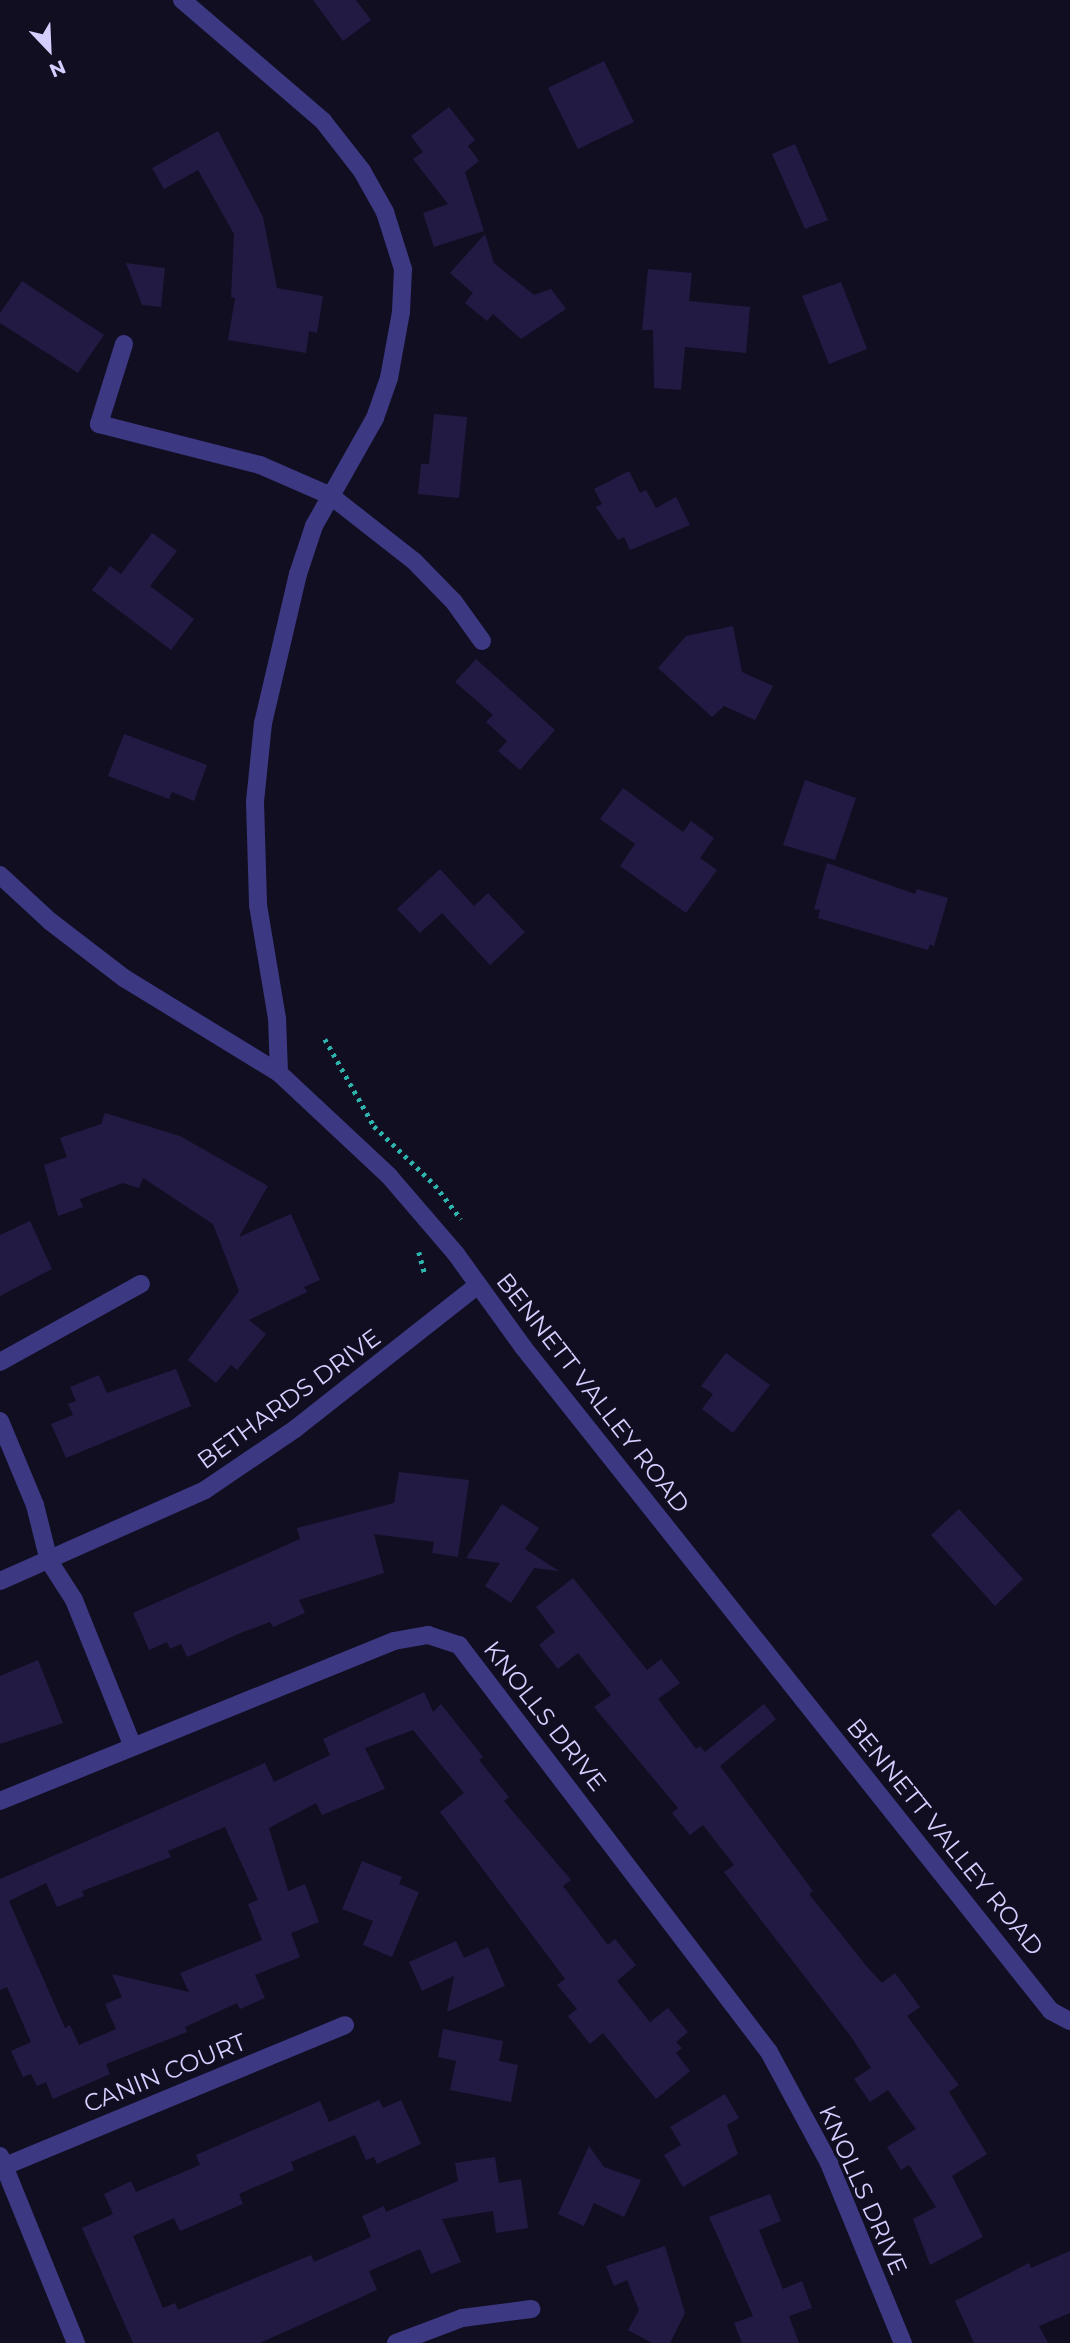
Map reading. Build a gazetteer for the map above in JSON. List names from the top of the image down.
{
  "streets": {
    "street": [
      "BENNETT VALLEY ROAD",
      "BETHARDS DRIVE",
      "KNOLLS DRIVE",
      "CANIN COURT"
    ]
  },
  "crossings": [
    ["BENNETT VALLEY ROAD", "BETHARDS DRIVE"]
  ],
  "north": "bottom right"
}
